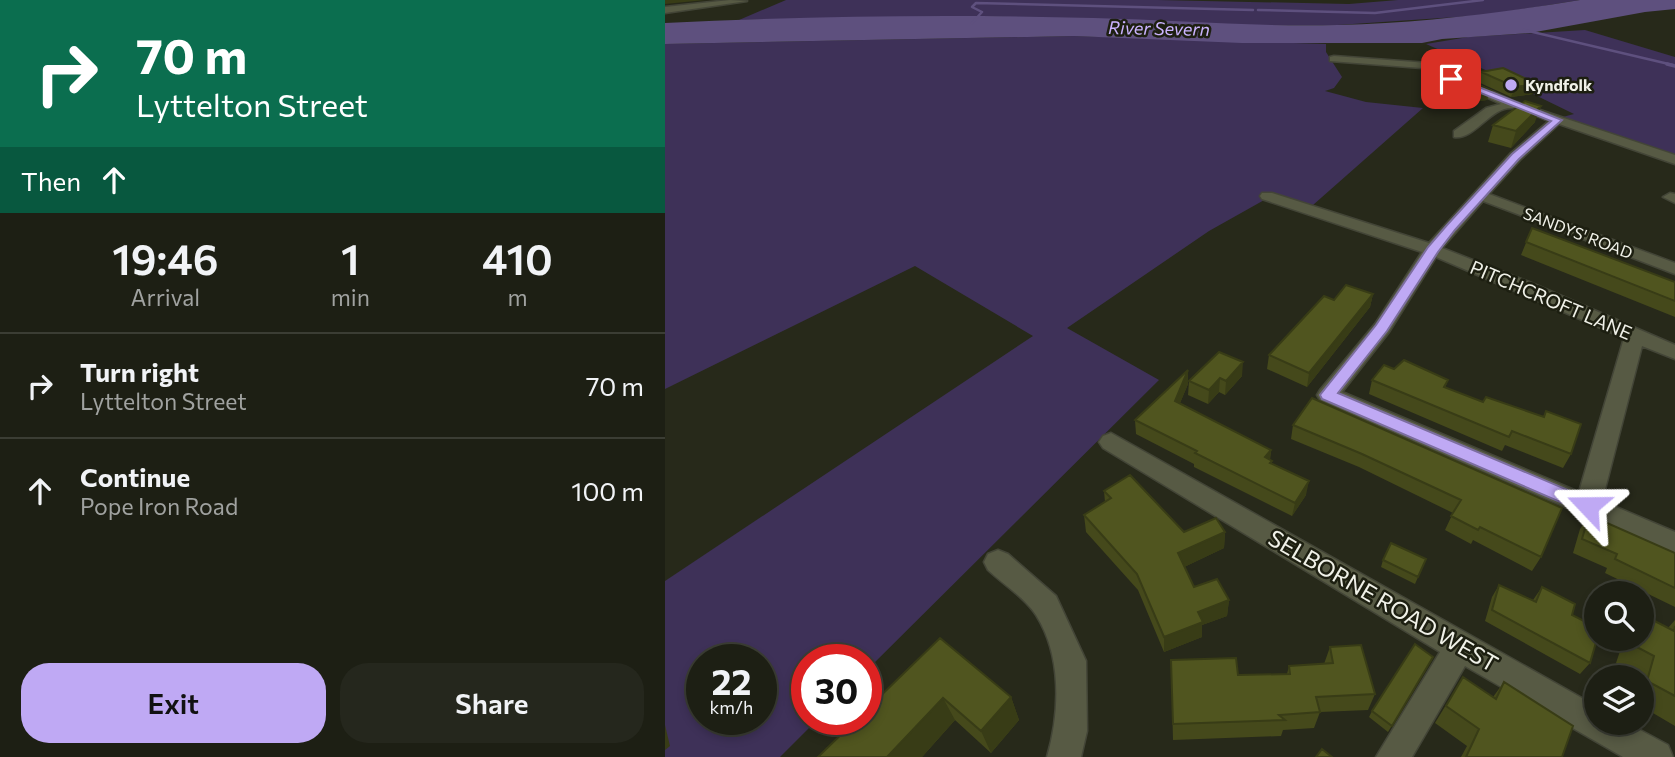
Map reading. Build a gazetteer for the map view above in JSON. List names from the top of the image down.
{
  "streets": {
    "street": ["SANDYS' ROAD", "PITCHCROFT LANE", "SELBORNE ROAD WEST"]
  },
  "water": ["River Severn"],
  "places": ["Kyndfolk"],
  "page": {
    "turn": ["70 m", "Lyttelton Street"],
    "then": "Then",
    "eta": [
      "19:46",
      "Arrival",
      "1",
      "min",
      "410",
      "m"
    ],
    "list": [
      {
        "name": "Turn right",
        "note": "Lyttelton Street",
        "value": "70 m"
      },
      {
        "name": "Continue",
        "note": "Pope Iron Road",
        "value": "100 m"
      }
    ],
    "speed": "22 km/h",
    "limit": "30",
    "buttons": ["Exit", "Share"]
  }
}
